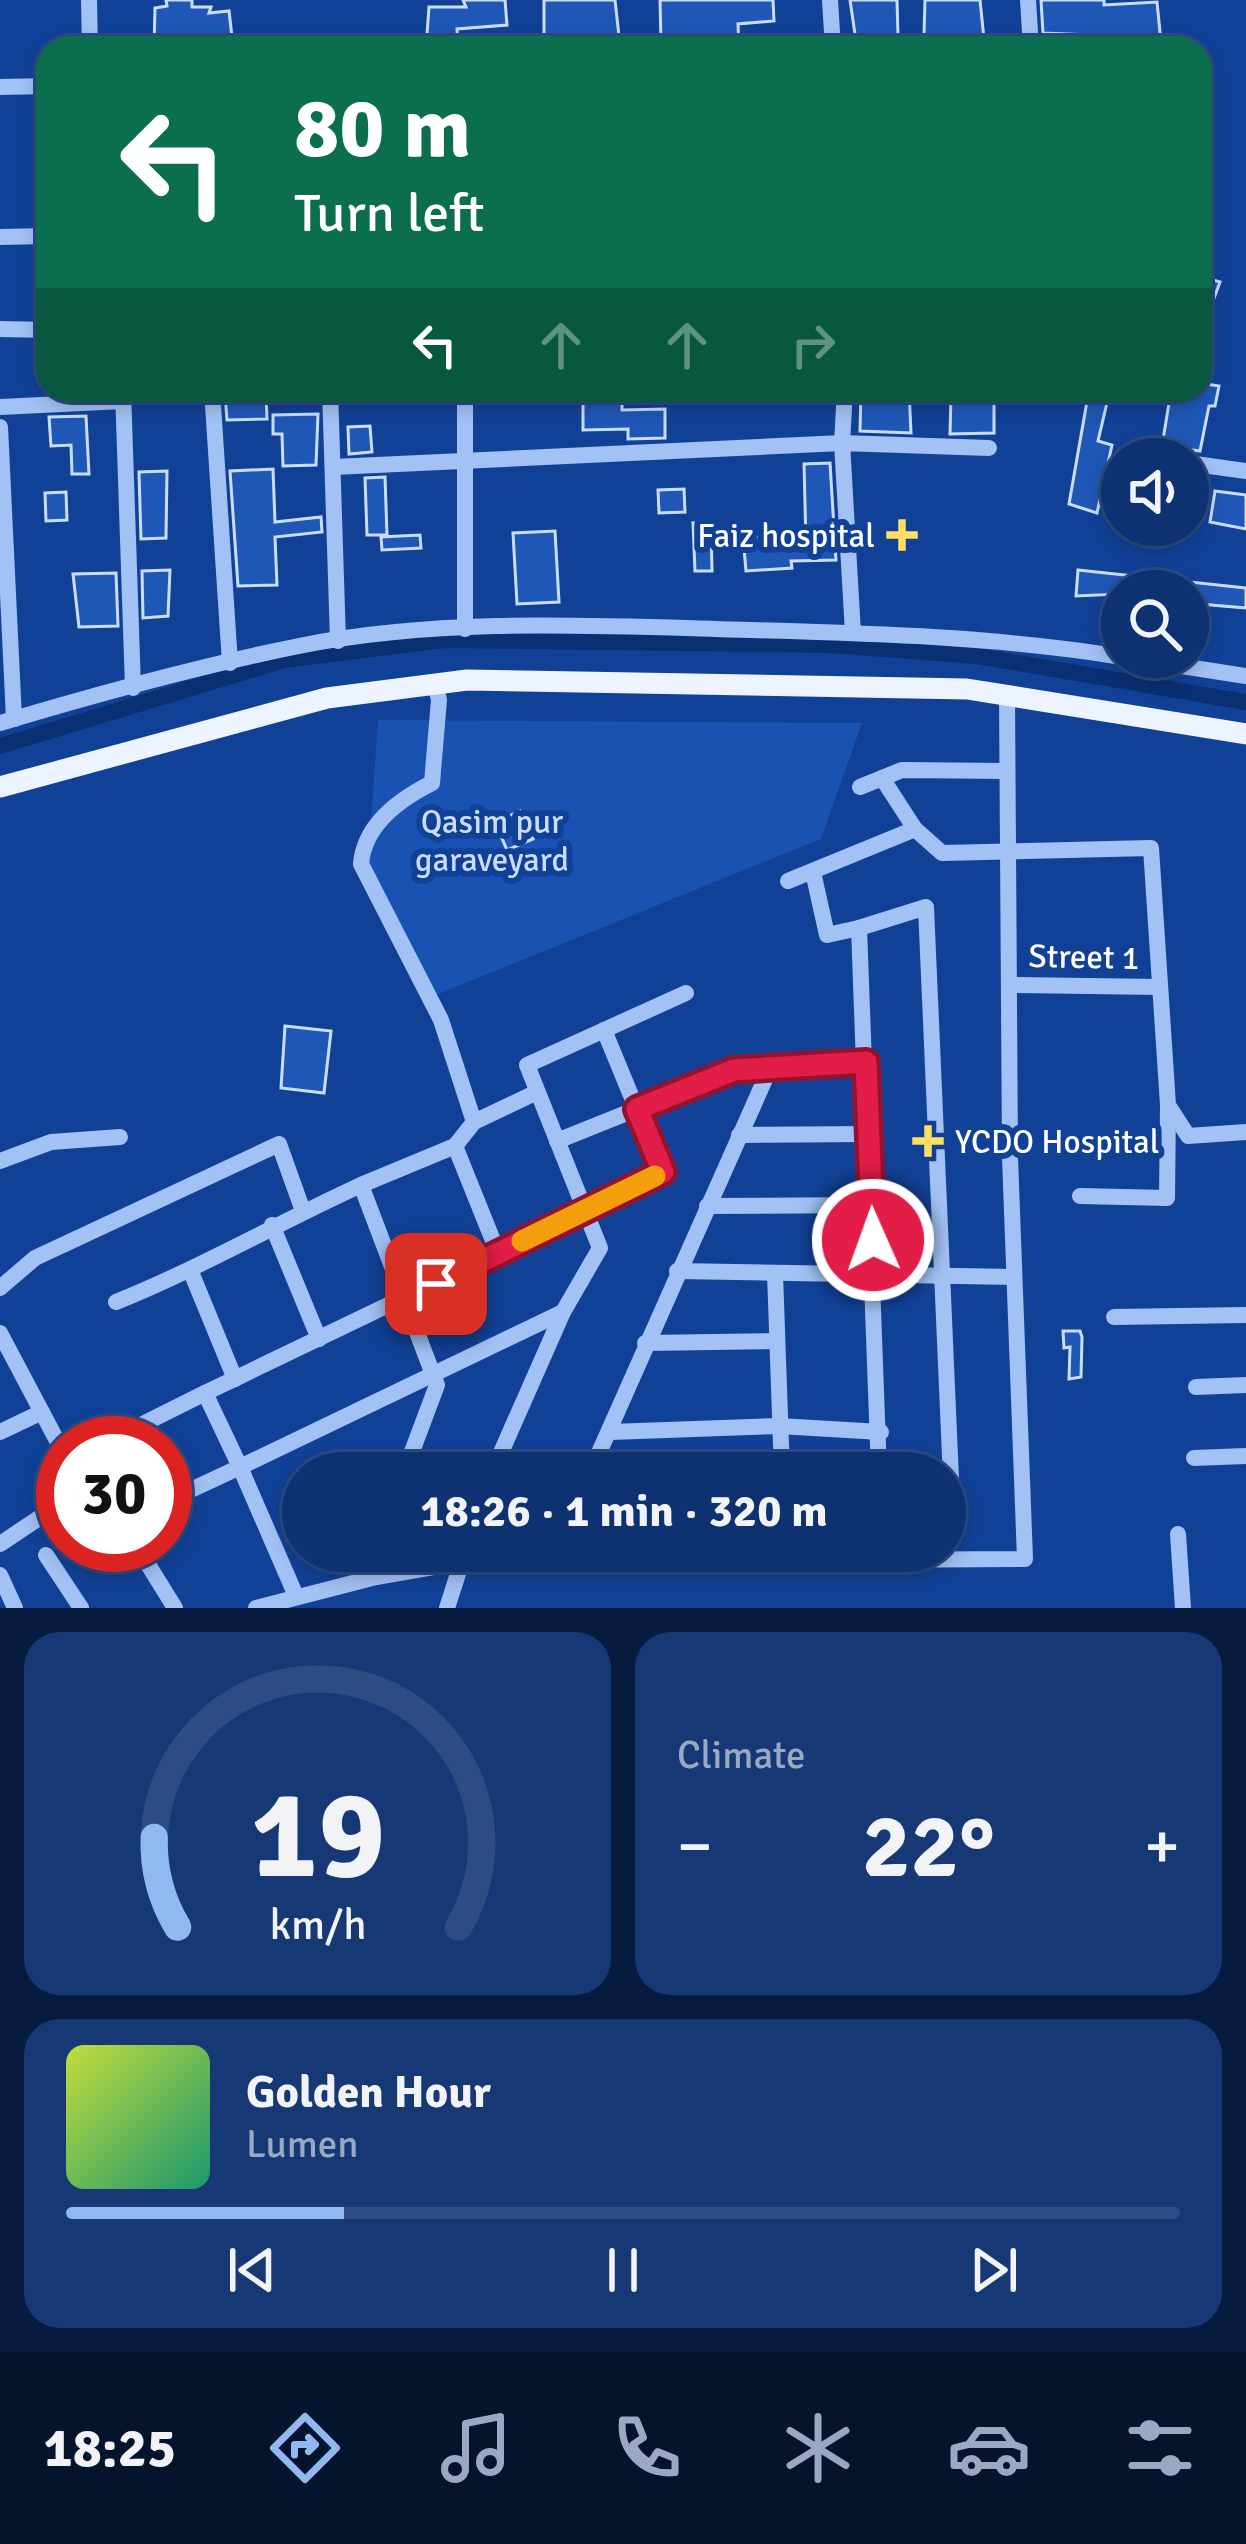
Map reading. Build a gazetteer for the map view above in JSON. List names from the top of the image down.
{
  "streets": {
    "street": ["Street 1"]
  },
  "parks": ["Qasim pur garaveyard"],
  "places": {
    "health": ["Faiz hospital", "YCDO Hospital"]
  },
  "page": {
    "turn": ["80 m", "Turn left"],
    "limit": "30",
    "trip": "18:26 · 1 min · 320 m",
    "tile": "Climate",
    "heat": ["−", "22°", "+"],
    "song": ["Golden Hour", "Lumen"],
    "tabs": "18:25",
    "gauge": ["19", "km/h"]
  }
}
